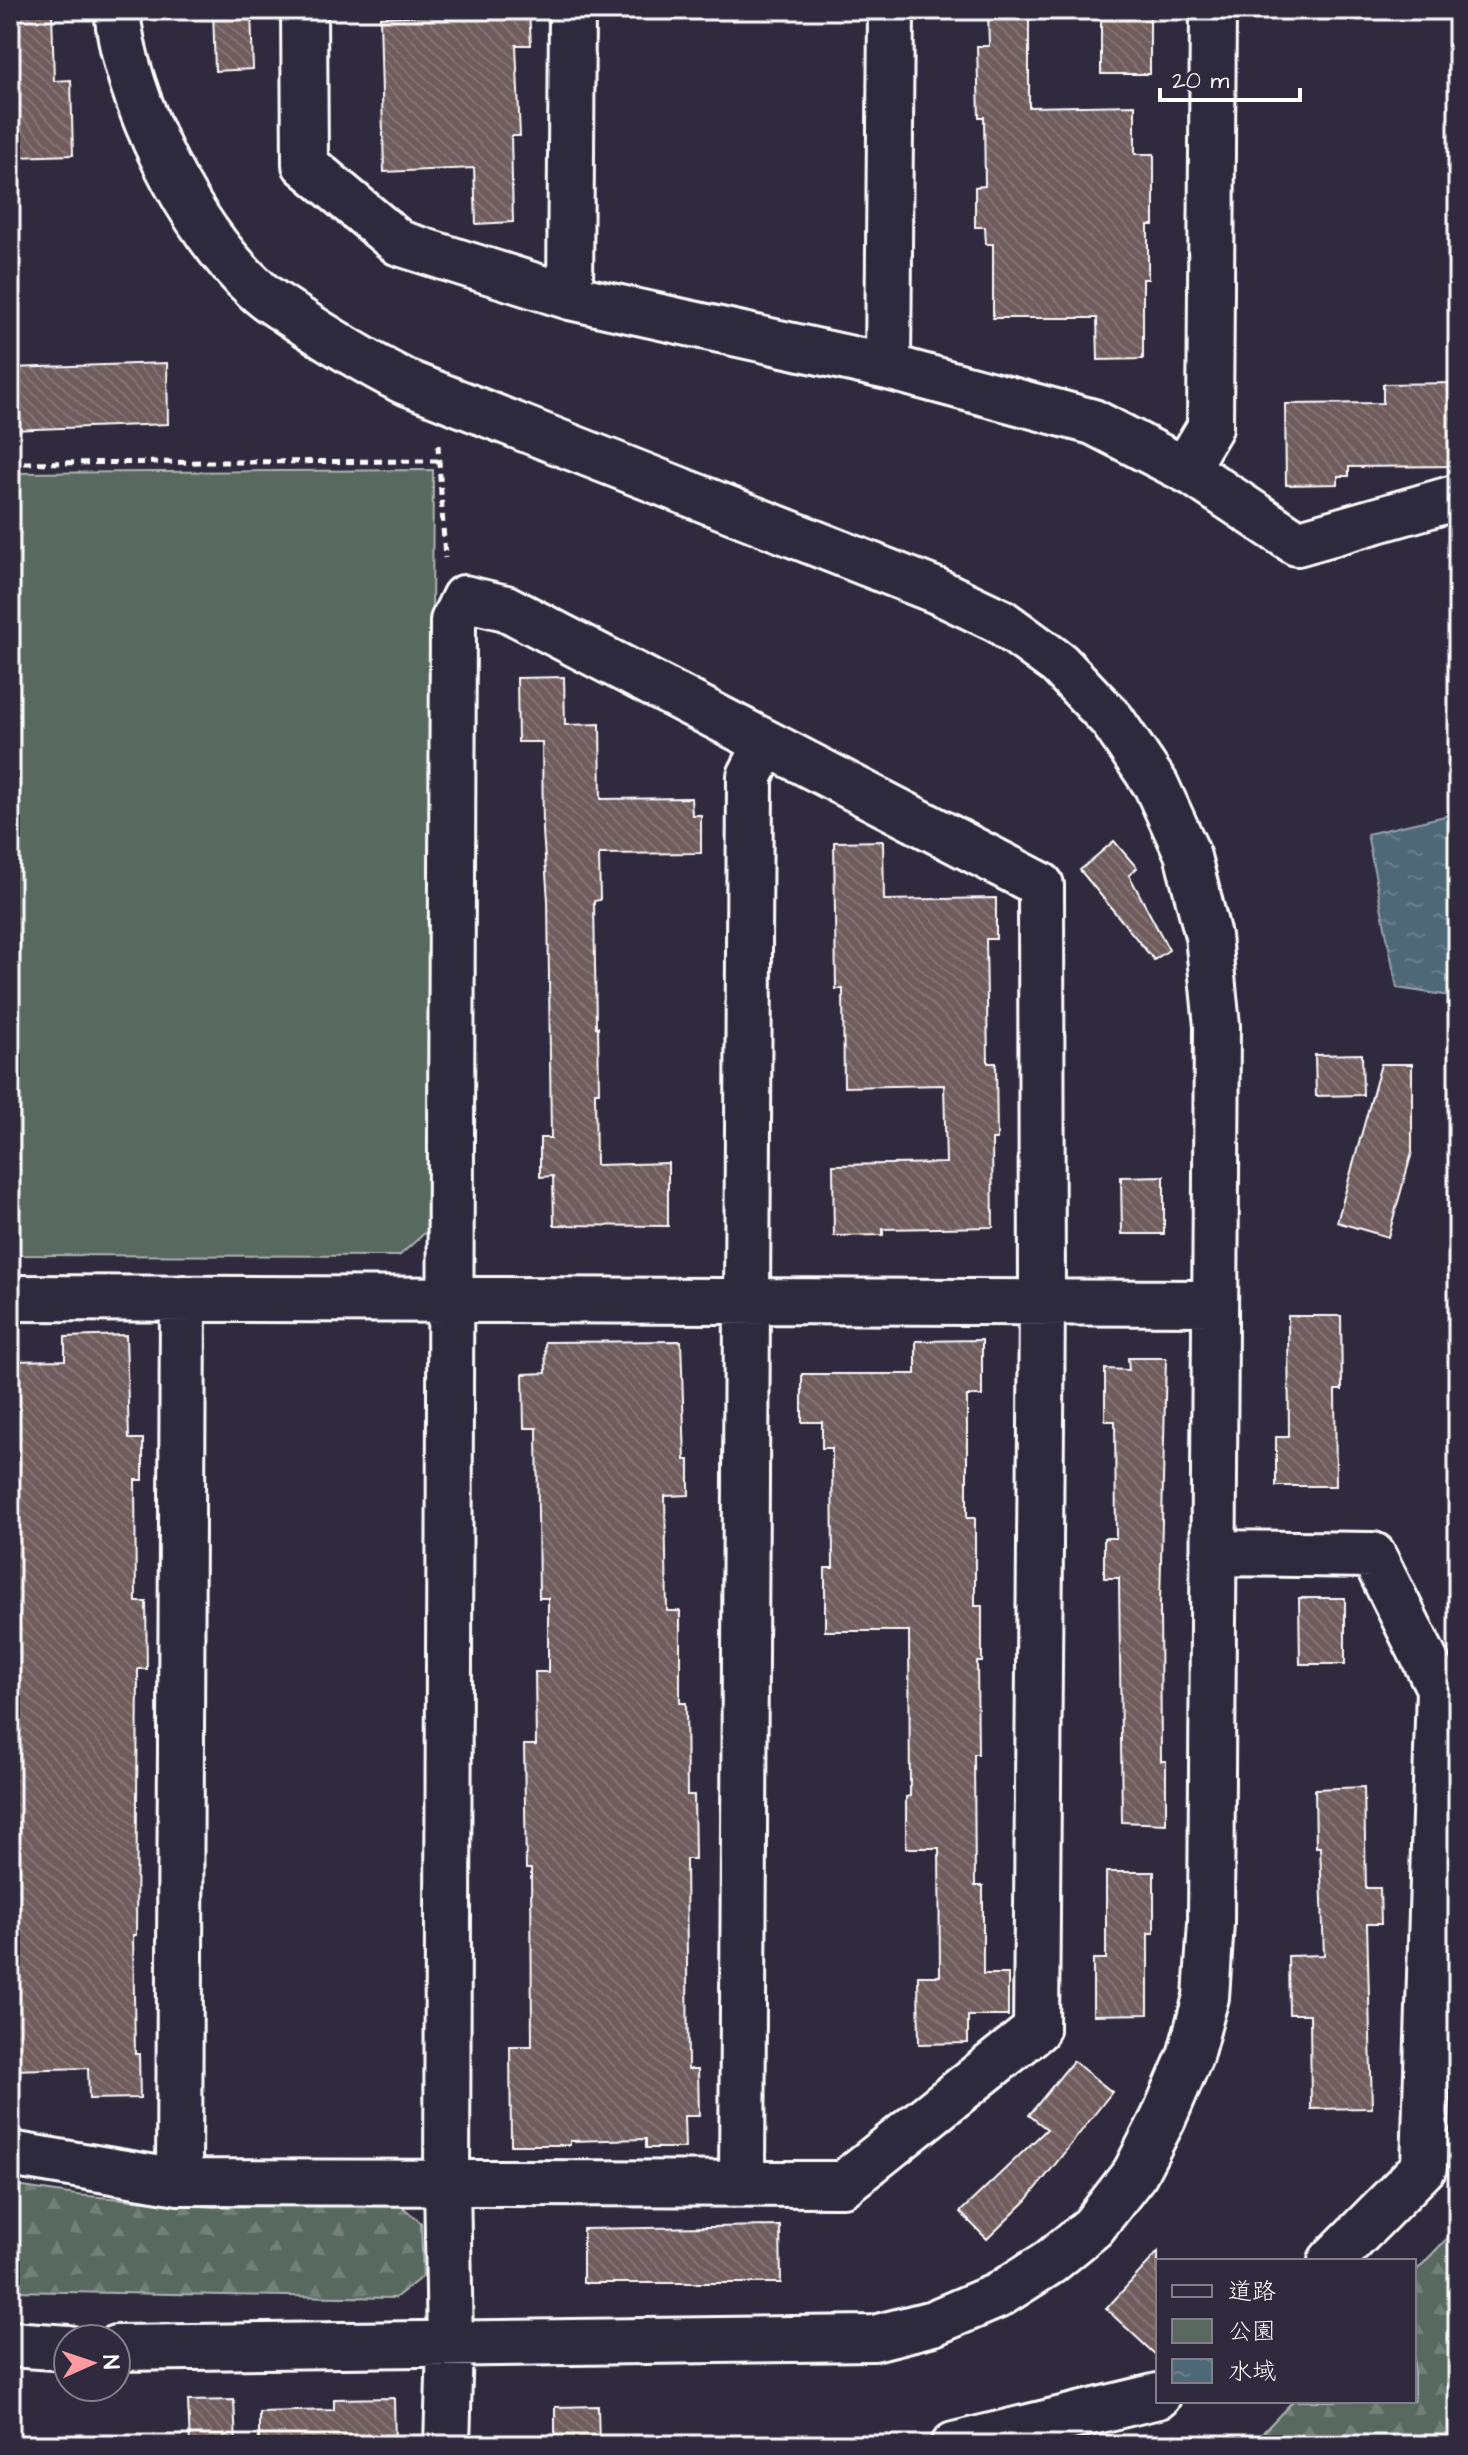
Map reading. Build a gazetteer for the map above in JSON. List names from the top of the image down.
{
  "legend": ["道路", "公園", "水域"],
  "scale_bar": "20 m",
  "north": "right"
}
